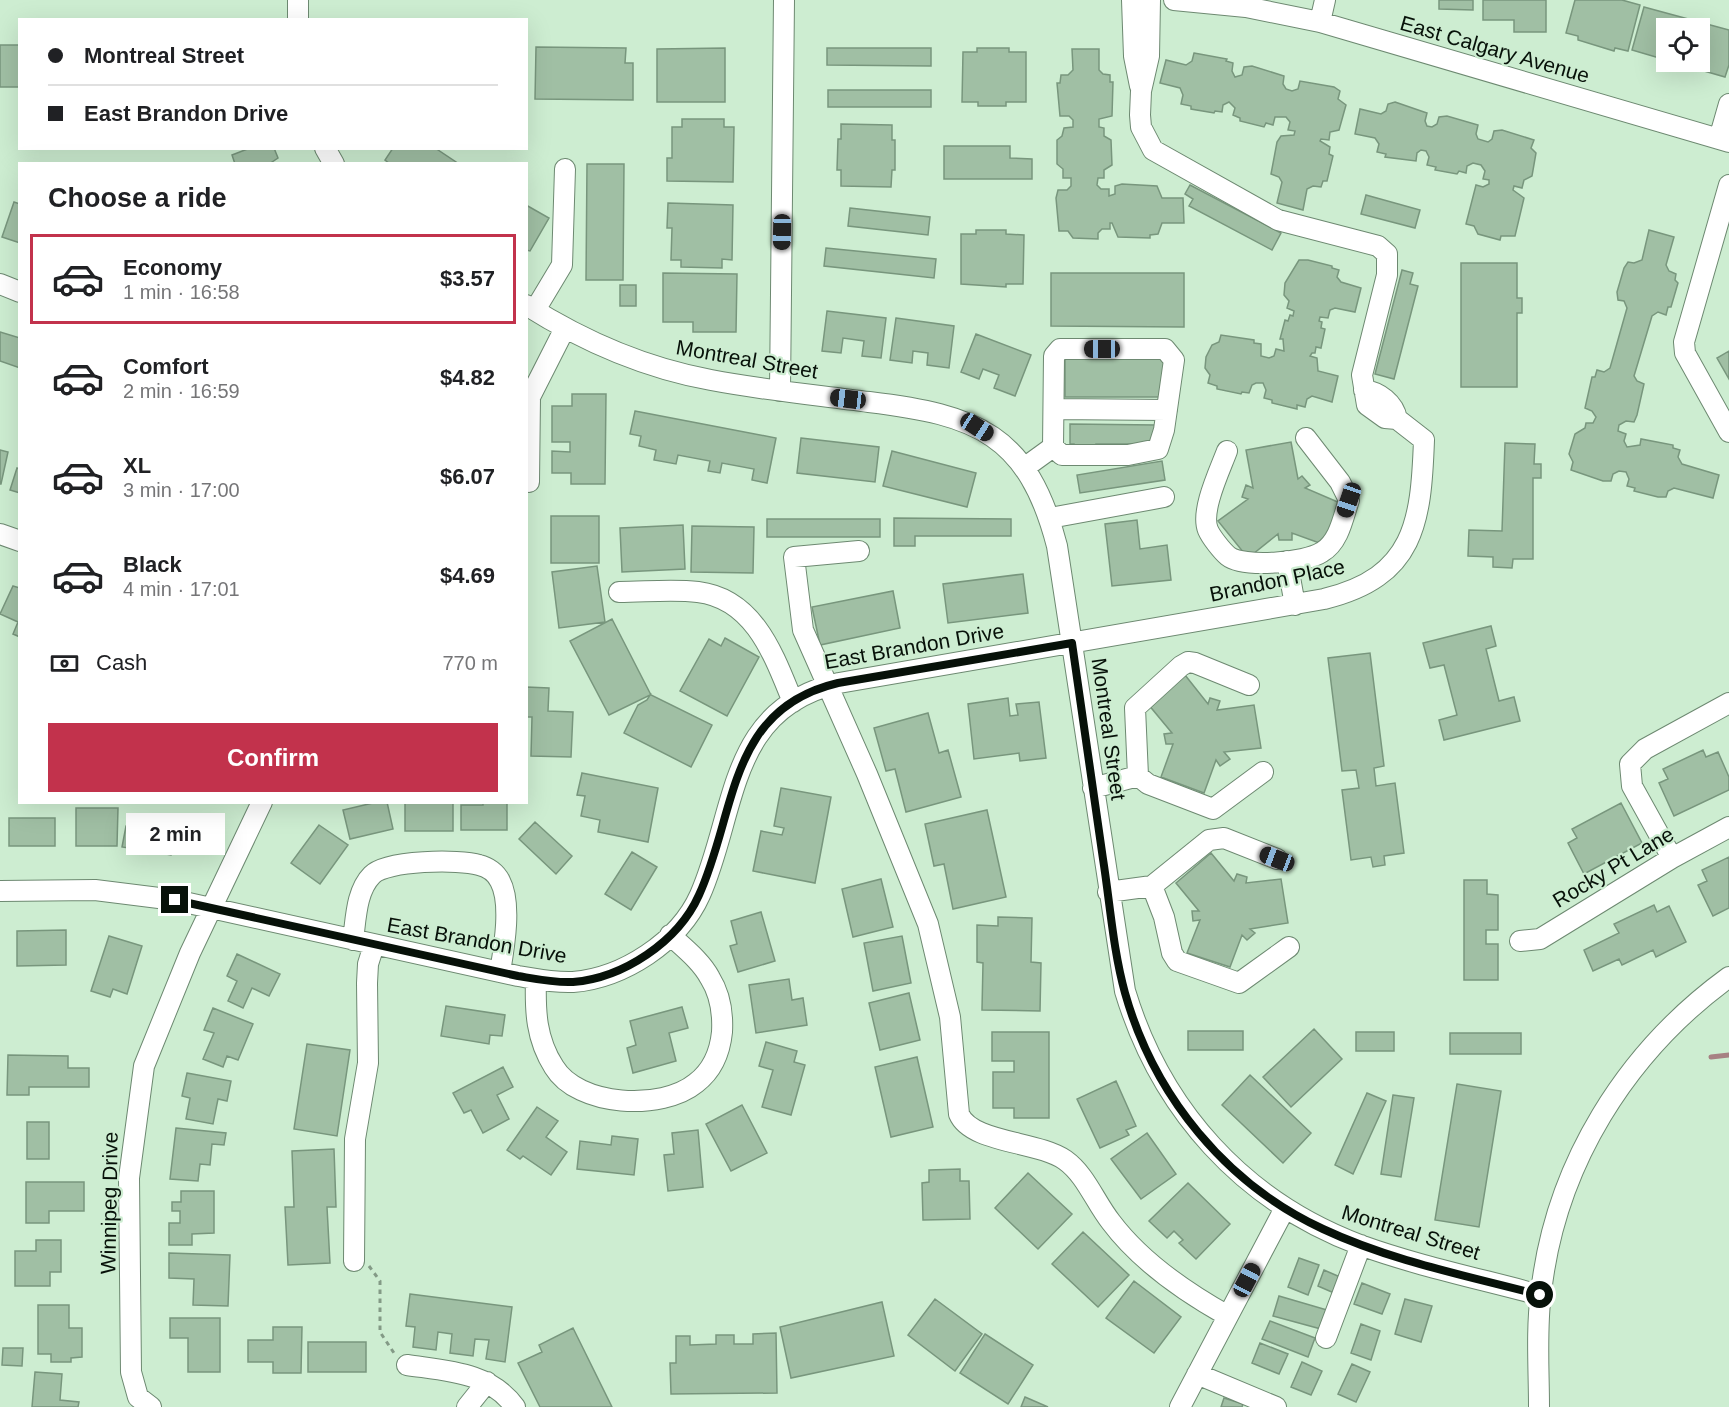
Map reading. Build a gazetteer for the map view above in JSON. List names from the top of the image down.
{
  "streets": {
    "street": [
      "East Calgary Avenue",
      "Montreal Street",
      "Brandon Place",
      "East Brandon Drive",
      "Rocky Pt Lane",
      "Winnipeg Drive"
    ]
  },
  "crossings": [
    ["Montreal Street", "Brandon Place"],
    ["Montreal Street", "East Brandon Drive"],
    ["Brandon Place", "East Brandon Drive"],
    ["East Brandon Drive", "Winnipeg Drive"]
  ],
  "page": {
    "banner": ["Montreal Street", "East Brandon Drive"],
    "heading": "Choose a ride",
    "list": [
      {
        "name": "Economy",
        "note": "1 min · 16:58",
        "value": "$3.57"
      },
      {
        "name": "Comfort",
        "note": "2 min · 16:59",
        "value": "$4.82"
      },
      {
        "name": "XL",
        "note": "3 min · 17:00",
        "value": "$6.07"
      },
      {
        "name": "Black",
        "note": "4 min · 17:01",
        "value": "$4.69"
      }
    ],
    "pay": ["Cash", "770 m"],
    "buttons": "Confirm",
    "bubble": "2 min"
  }
}
